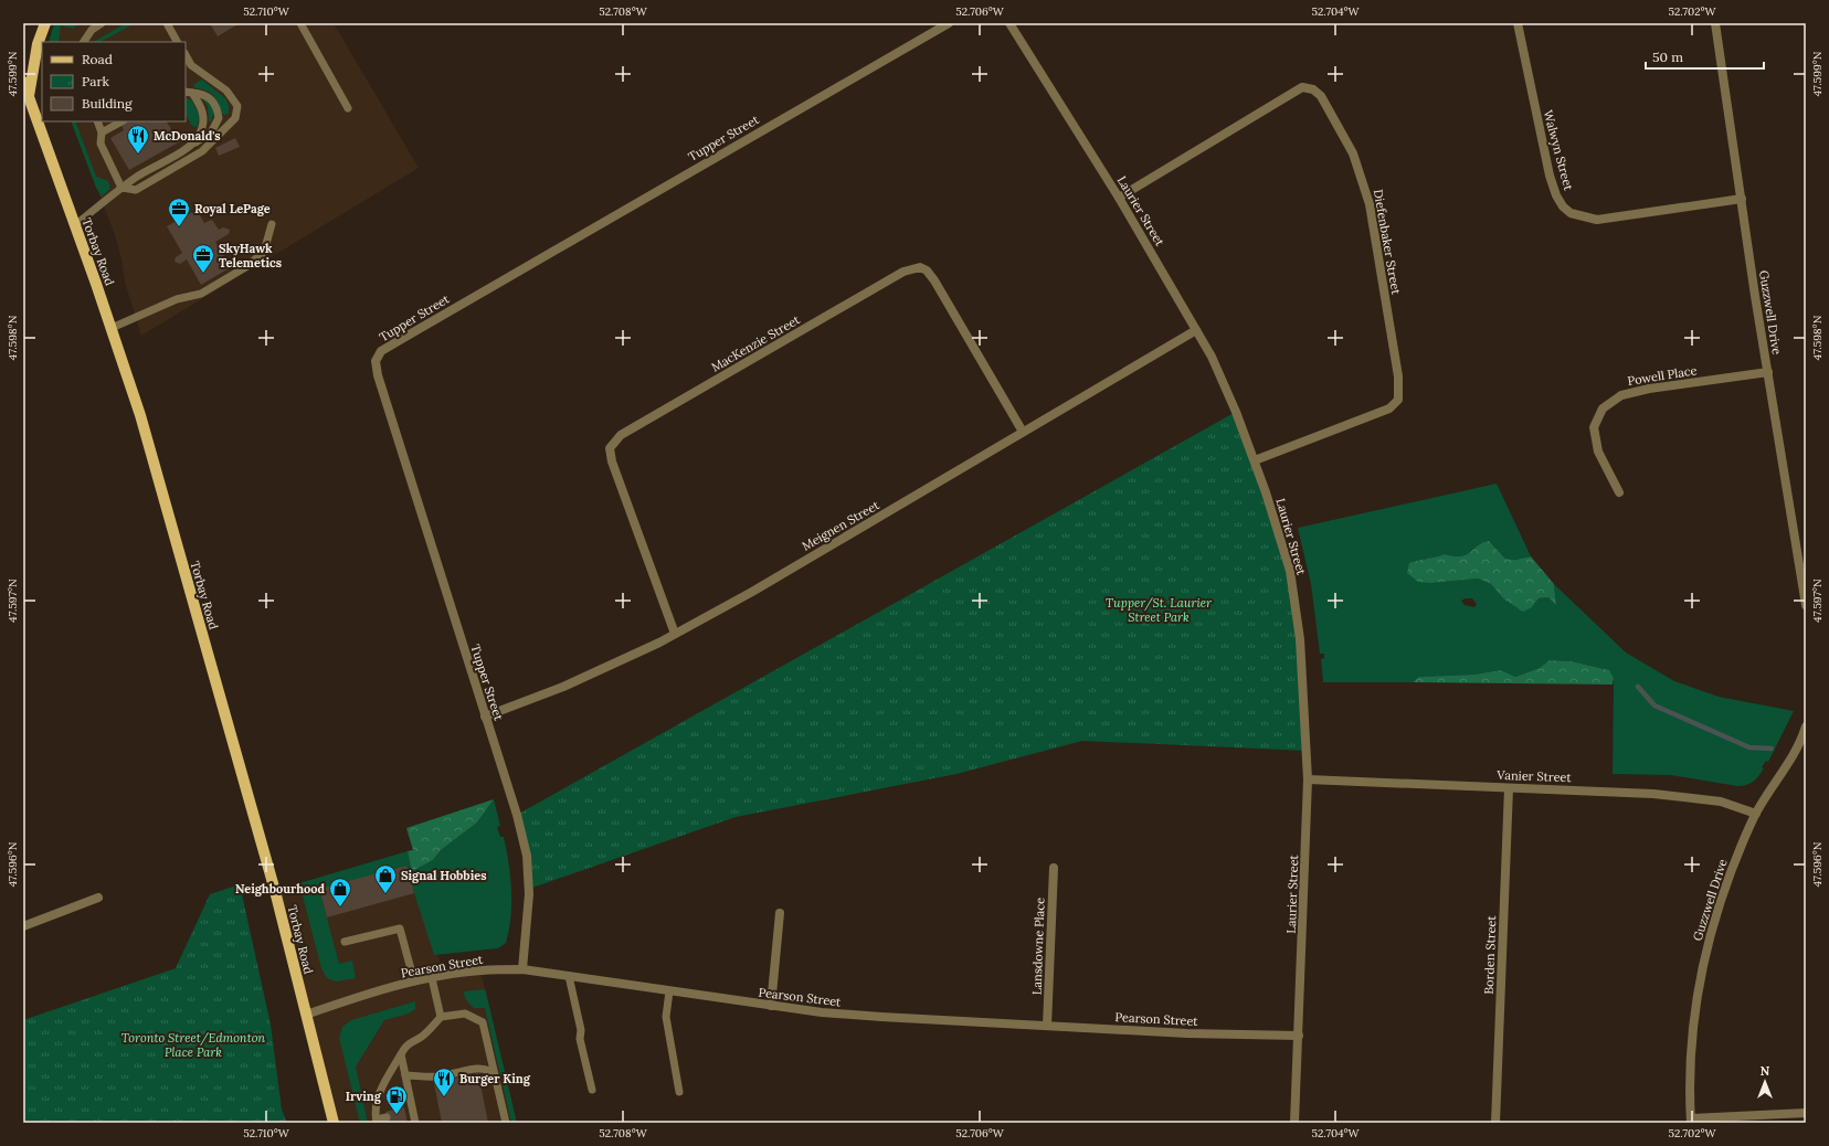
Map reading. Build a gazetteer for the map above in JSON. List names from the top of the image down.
{
  "streets": {
    "main road": ["Torbay Road"],
    "street": [
      "Tupper Street",
      "Walwyn Street",
      "Laurier Street",
      "Diefenbaker Street",
      "Guzzwell Drive",
      "MacKenzie Street",
      "Powell Place",
      "Meignen Street",
      "Vanier Street",
      "Lansdowne Place",
      "Borden Street",
      "Pearson Street"
    ]
  },
  "crossings": [
    ["Tupper Street", "Meignen Street"],
    ["Tupper Street", "Pearson Street"],
    ["Walwyn Street", "Guzzwell Drive"],
    ["Laurier Street", "Diefenbaker Street"],
    ["Laurier Street", "Meignen Street"],
    ["Laurier Street", "Vanier Street"],
    ["Laurier Street", "Pearson Street"],
    ["Torbay Road", "Pearson Street"],
    ["Guzzwell Drive", "Powell Place"],
    ["Guzzwell Drive", "Vanier Street"],
    ["MacKenzie Street", "Meignen Street"],
    ["Vanier Street", "Borden Street"],
    ["Lansdowne Place", "Pearson Street"]
  ],
  "parks": ["Tupper/St. Laurier Street Park", "Toronto Street/Edmonton Place Park"],
  "places": {
    "restaurant": ["McDonald's", "Burger King"],
    "office": ["Royal LePage", "SkyHawk Telemetics"],
    "shop": ["Signal Hobbies", "Neighbourhood"],
    "fuel station": ["Irving"]
  },
  "legend": ["Road", "Park", "Building"],
  "scale_bar": "50 m",
  "north": "top",
  "coordinates": [
    "52.710°W",
    "52.708°W",
    "52.706°W",
    "52.704°W",
    "52.702°W",
    "47.599°N",
    "47.598°N",
    "47.597°N",
    "47.596°N"
  ]
}
